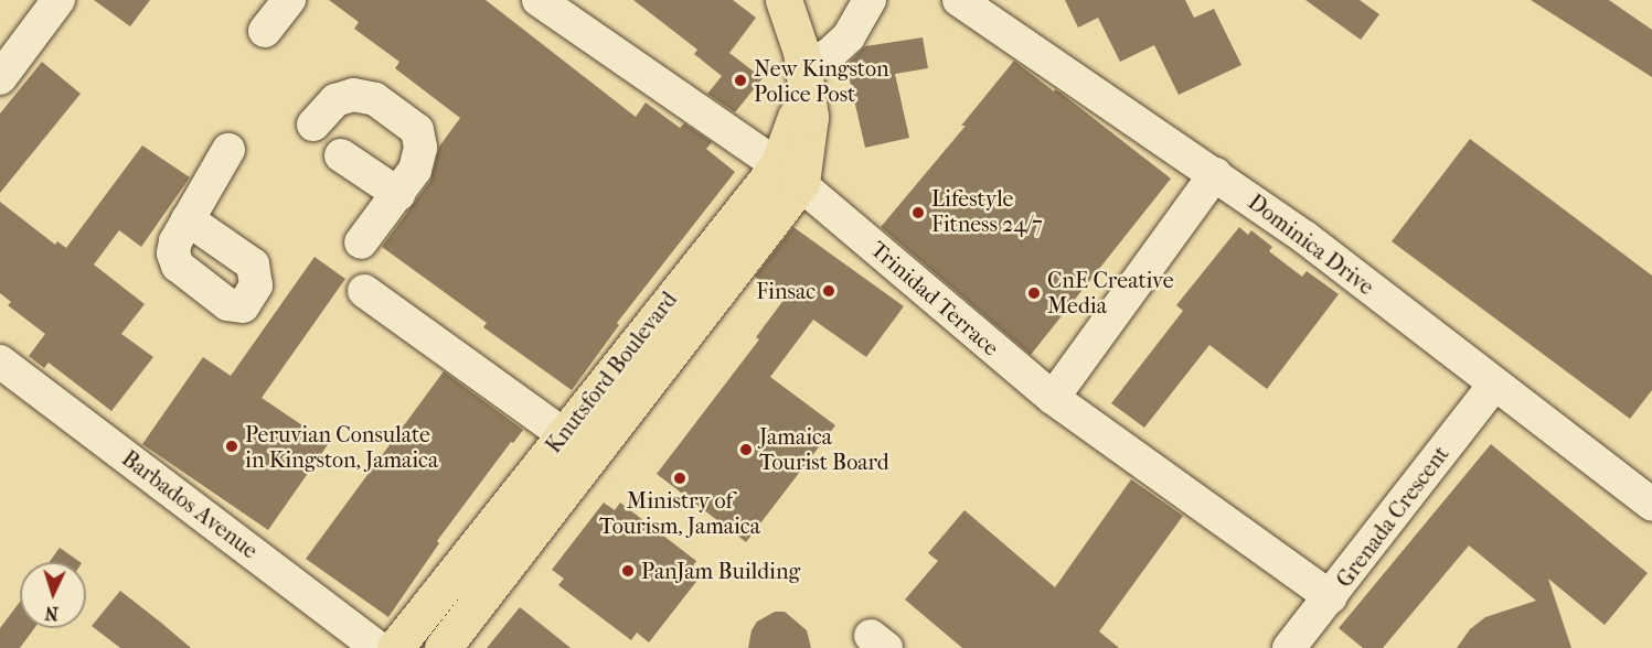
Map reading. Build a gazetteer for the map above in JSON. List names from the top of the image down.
{
  "streets": {
    "main road": ["Knutsford Boulevard"],
    "street": [
      "Dominica Drive",
      "Trinidad Terrace",
      "Barbados Avenue",
      "Grenada Crescent"
    ]
  },
  "crossings": [
    ["Dominica Drive", "Grenada Crescent"],
    ["Trinidad Terrace", "Knutsford Boulevard"],
    ["Trinidad Terrace", "Grenada Crescent"]
  ],
  "places": [
    "New Kingston Police Post",
    "Lifestyle Fitness 24/7",
    "Finsac",
    "CnE Creative Media",
    "Peruvian Consulate in Kingston, Jamaica",
    "Jamaica Tourist Board",
    "Ministry of Tourism, Jamaica",
    "PanJam Building"
  ],
  "north": "bottom"
}
